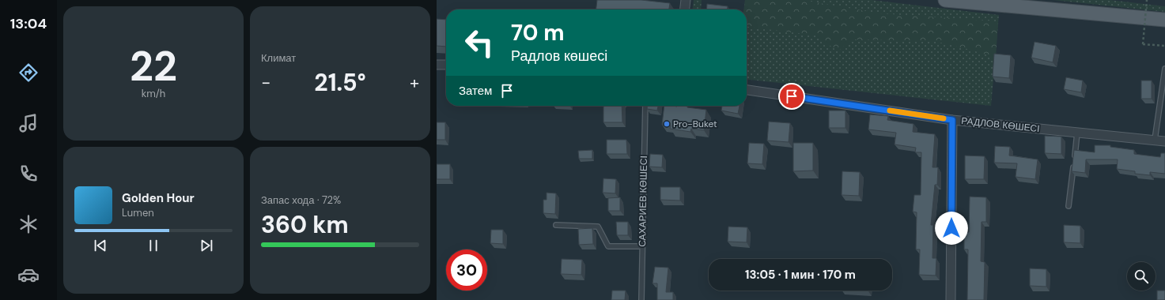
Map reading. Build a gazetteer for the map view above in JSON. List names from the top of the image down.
{
  "streets": {
    "street": ["РАДЛОВ КӨШЕСІ"],
    "lane": ["САХАРИЕВ КӨШЕСІ"]
  },
  "places": ["Pro-Buket"],
  "page": {
    "tabs": "13:04",
    "tile": [
      ["22", "km/h"],
      "Климат",
      ["Запас хода · 72%", "360 km"]
    ],
    "turn": ["70 m", "Радлов көшесі"],
    "heat": ["−", "21.5°", "+"],
    "then": "Затем",
    "song": ["Golden Hour", "Lumen"],
    "limit": "30",
    "trip": "13:05 · 1 мин · 170 m"
  }
}
